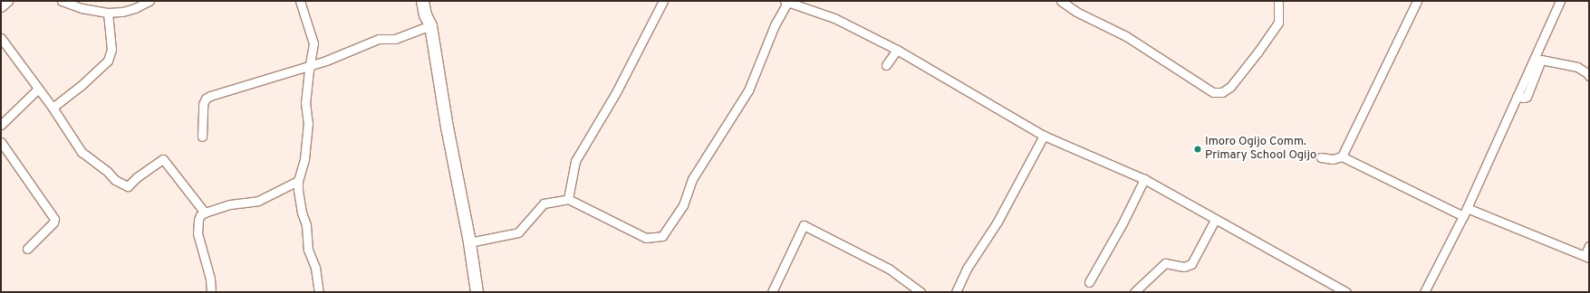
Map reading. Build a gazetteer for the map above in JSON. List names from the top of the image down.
{
  "places": ["Imoro Ogijo Comm. Primary School Ogijo"]
}
